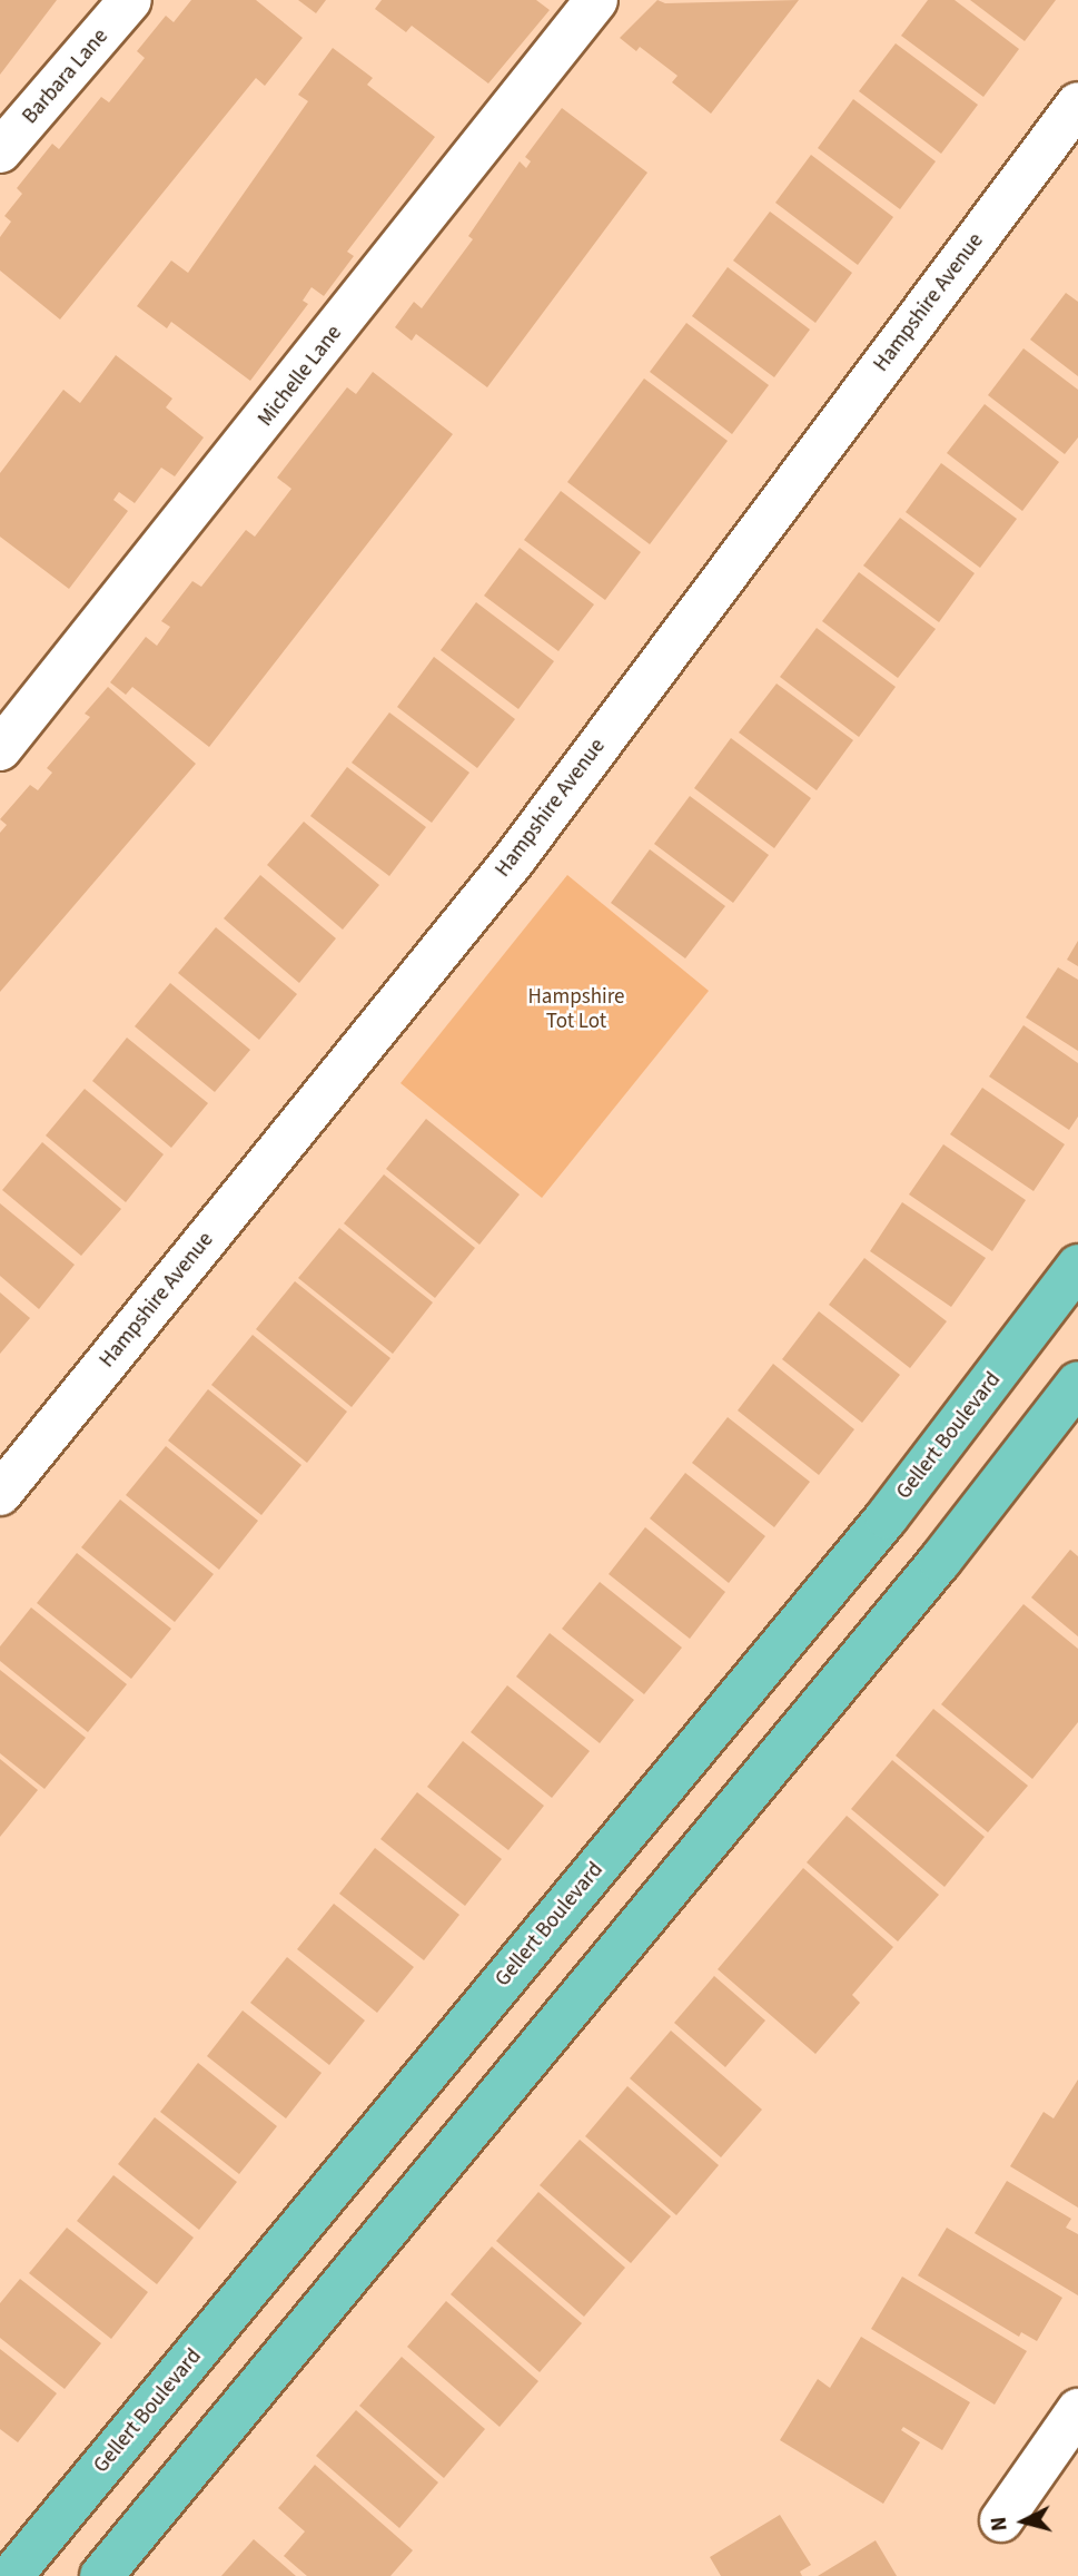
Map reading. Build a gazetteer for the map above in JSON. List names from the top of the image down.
{
  "streets": {
    "main road": ["Gellert Boulevard"],
    "street": ["Barbara Lane", "Hampshire Avenue", "Michelle Lane"]
  },
  "parks": ["Hampshire Tot Lot"],
  "north": "left"
}
